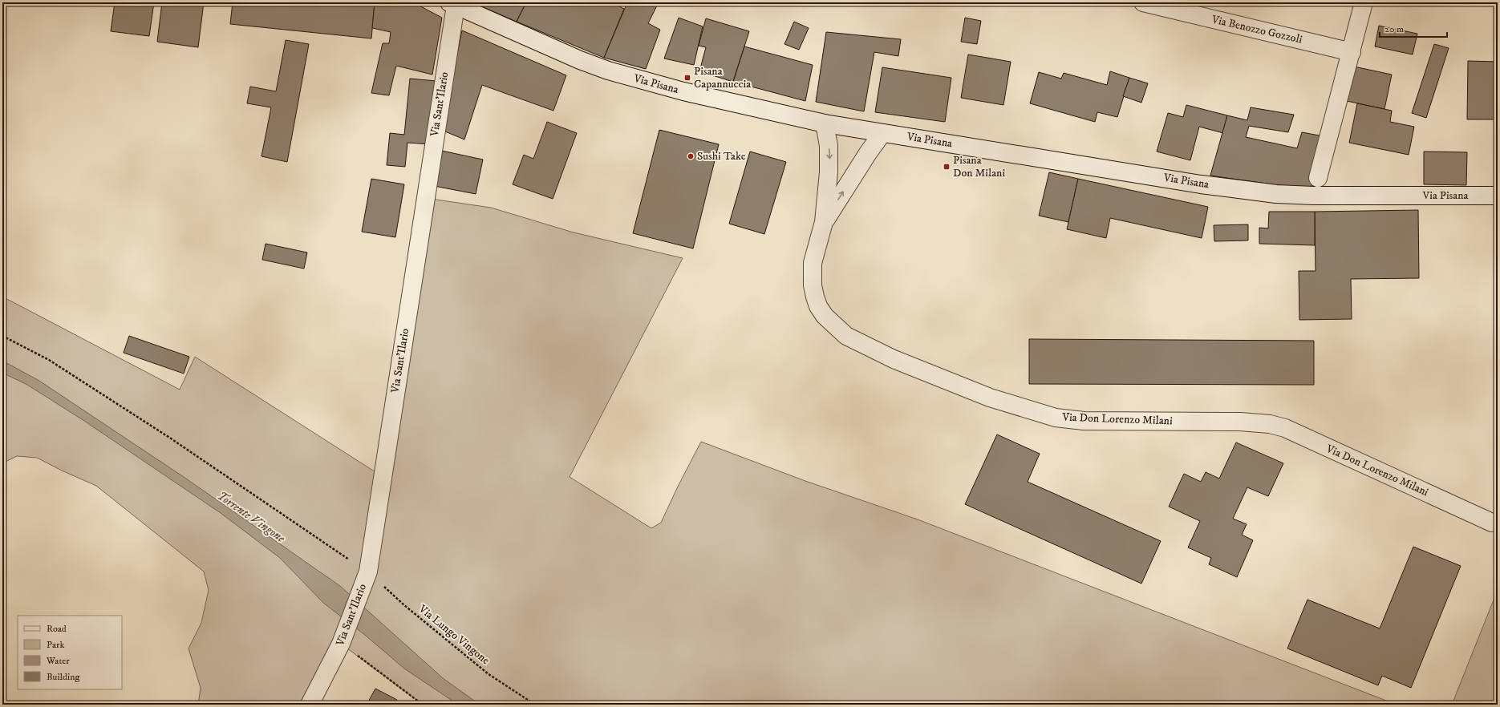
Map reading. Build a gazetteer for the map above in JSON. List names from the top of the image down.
{
  "streets": {
    "street": [
      "Via Benozzo Gozzoli",
      "Via Pisana",
      "Via Sant'Ilario",
      "Via Don Lorenzo Milani"
    ],
    "path": ["Via Lungo Vingone"]
  },
  "crossings": [
    ["Via Pisana", "Via Sant'Ilario"],
    ["Via Pisana", "Via Don Lorenzo Milani"],
    ["Via Sant'Ilario", "Via Lungo Vingone"]
  ],
  "water": ["Torrente Vingone"],
  "places": {
    "transit": ["Pisana Capannuccia", "Pisana Don Milani"],
    "other": ["Sushi Take"]
  },
  "legend": [
    "Road",
    "Park",
    "Water",
    "Building"
  ],
  "scale_bar": "20 m"
}
